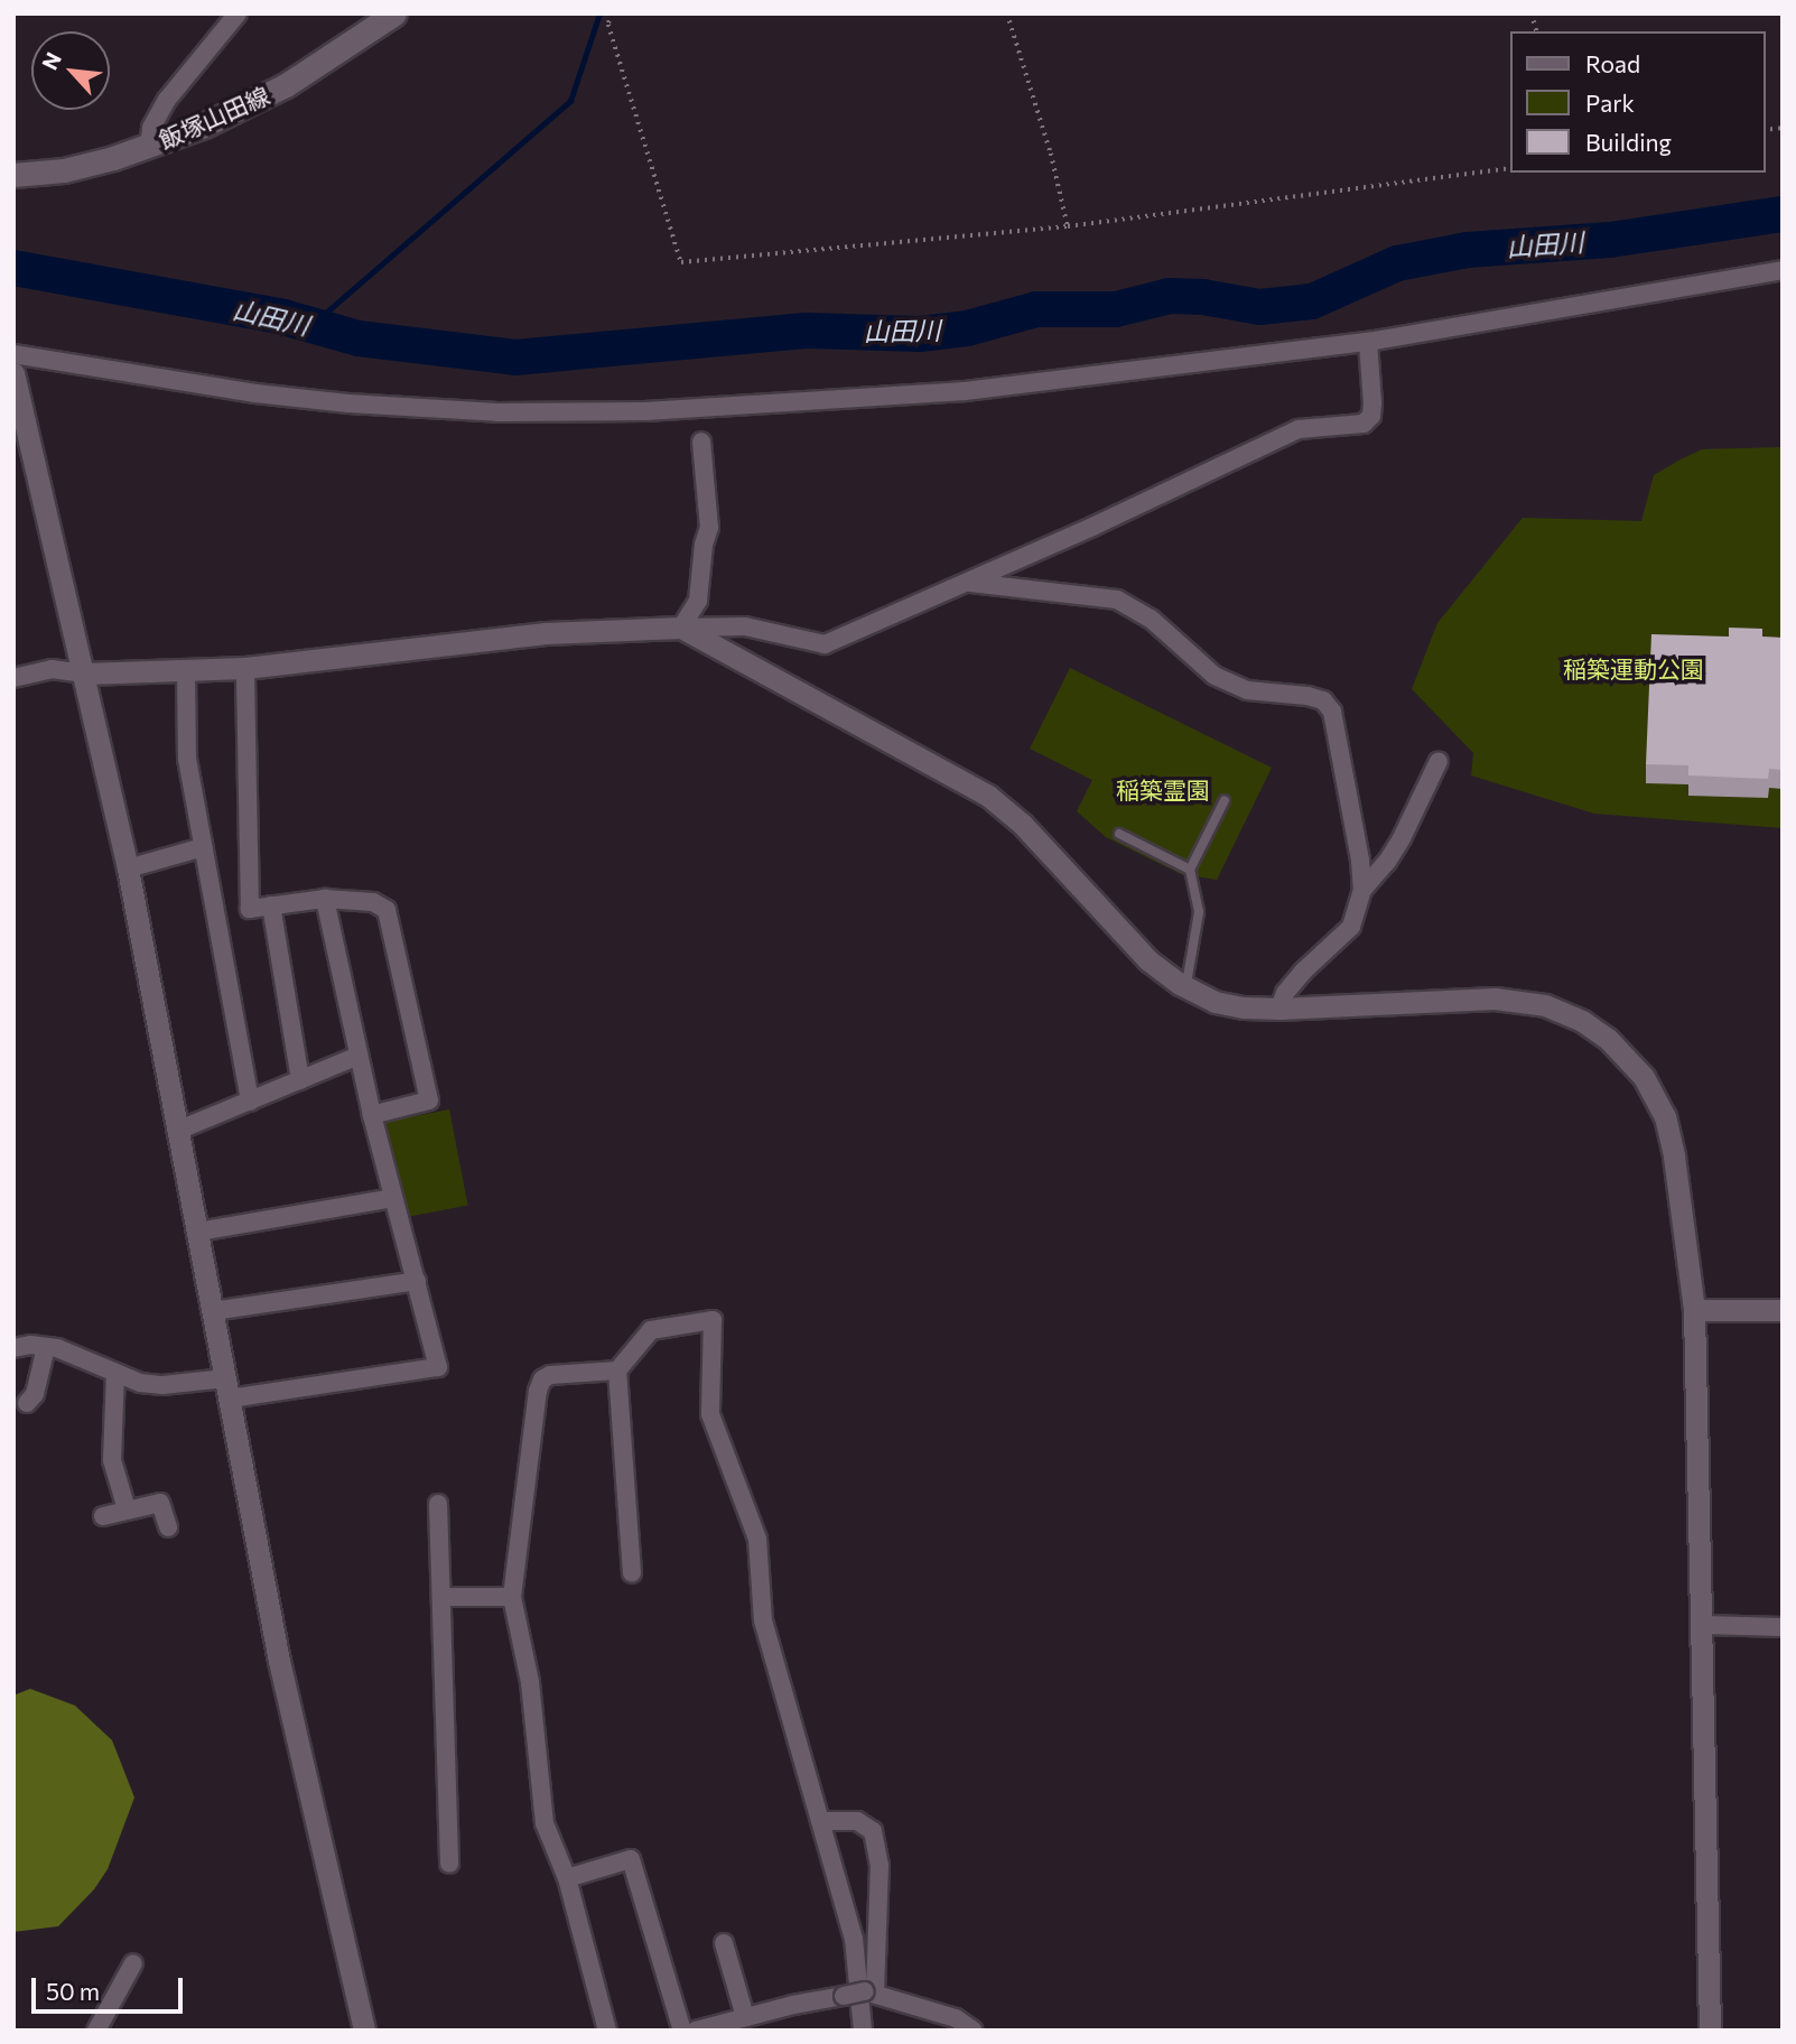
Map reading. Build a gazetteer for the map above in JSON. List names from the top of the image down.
{
  "streets": {
    "main road": ["飯塚山田線"]
  },
  "water": ["山田川"],
  "parks": ["稲築運動公園", "稲築霊園"],
  "legend": ["Road", "Park", "Building"],
  "scale_bar": "50 m",
  "north": "top left"
}
